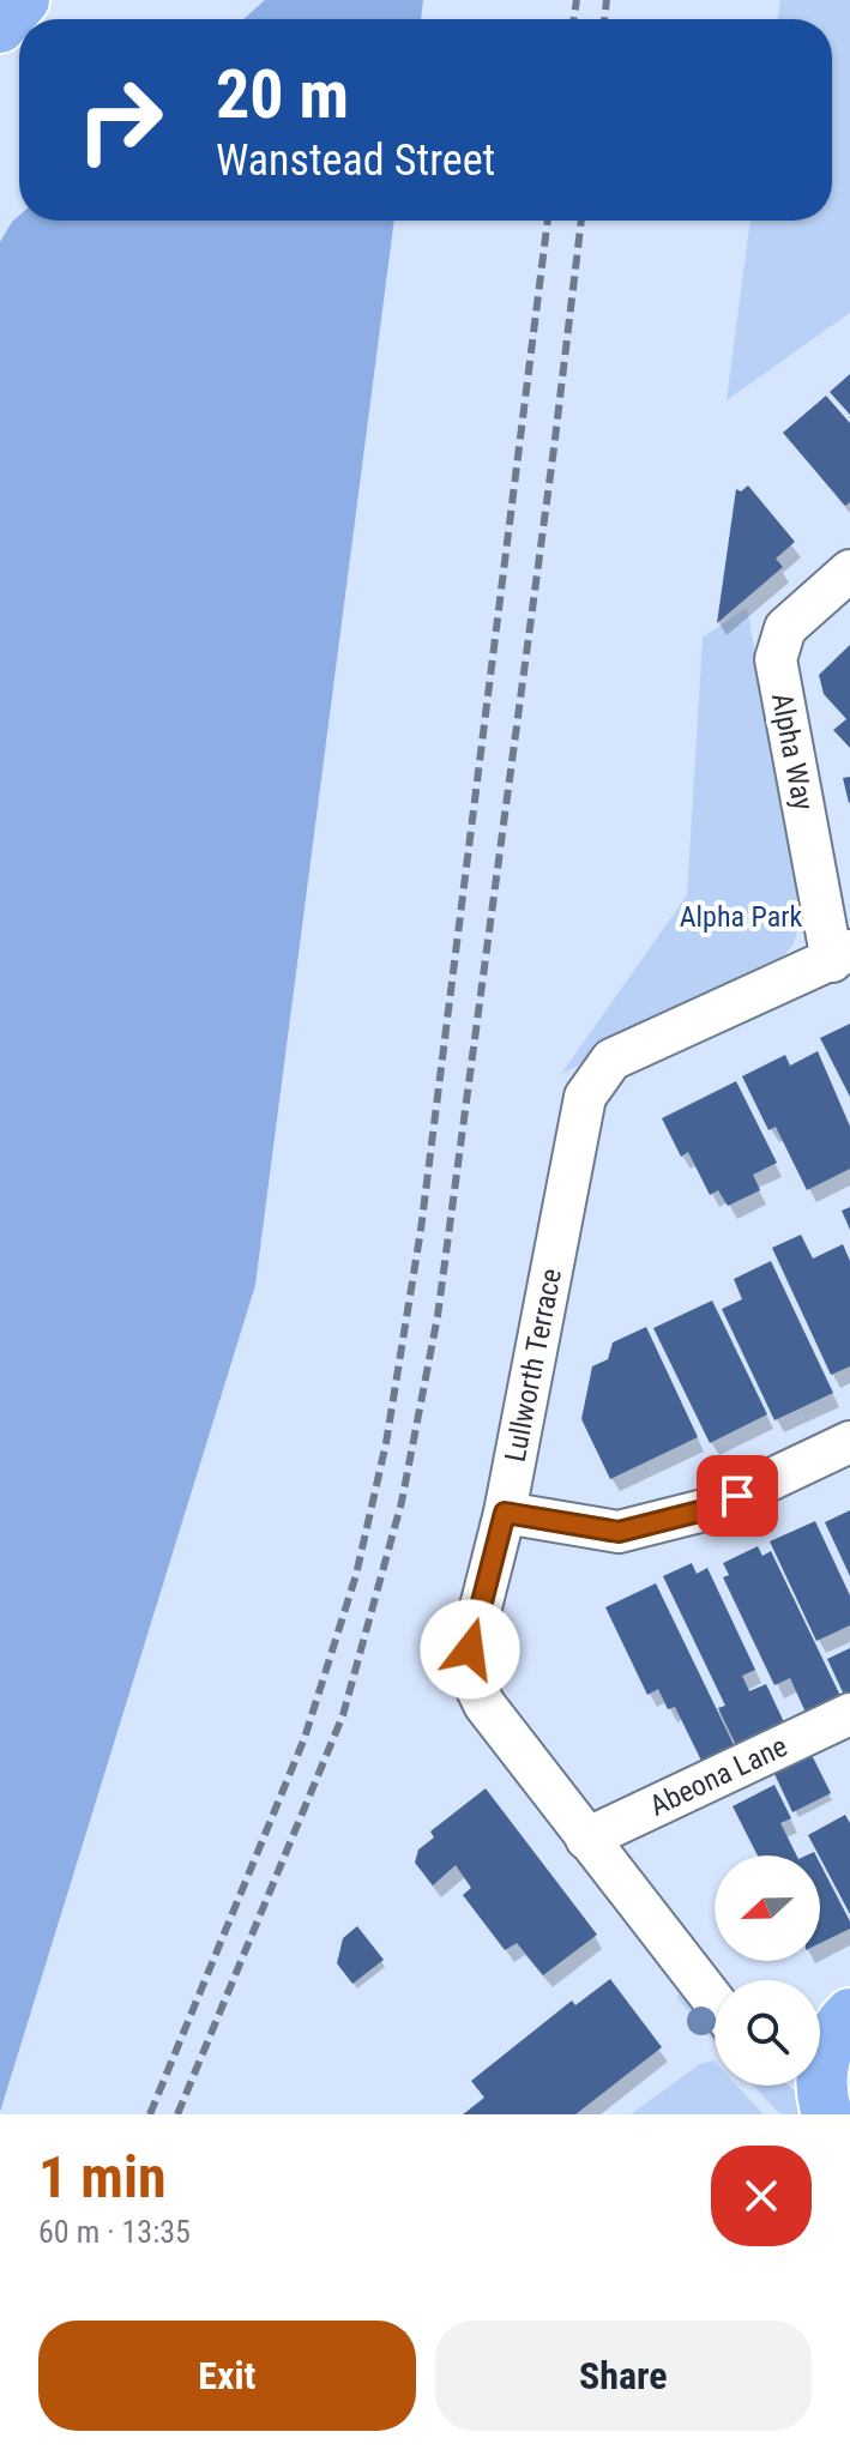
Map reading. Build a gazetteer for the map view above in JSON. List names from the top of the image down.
{
  "streets": {
    "street": ["Alpha Way", "Lullworth Terrace", "Abeona Lane"]
  },
  "crossings": [
    ["Alpha Way", "Lullworth Terrace"],
    ["Lullworth Terrace", "Abeona Lane"]
  ],
  "parks": ["Alpha Park"],
  "north": "left",
  "page": {
    "turn": ["20 m", "Wanstead Street"],
    "heading": ["1 min", "60 m · 13:35"],
    "buttons": ["Exit", "Share"]
  }
}
